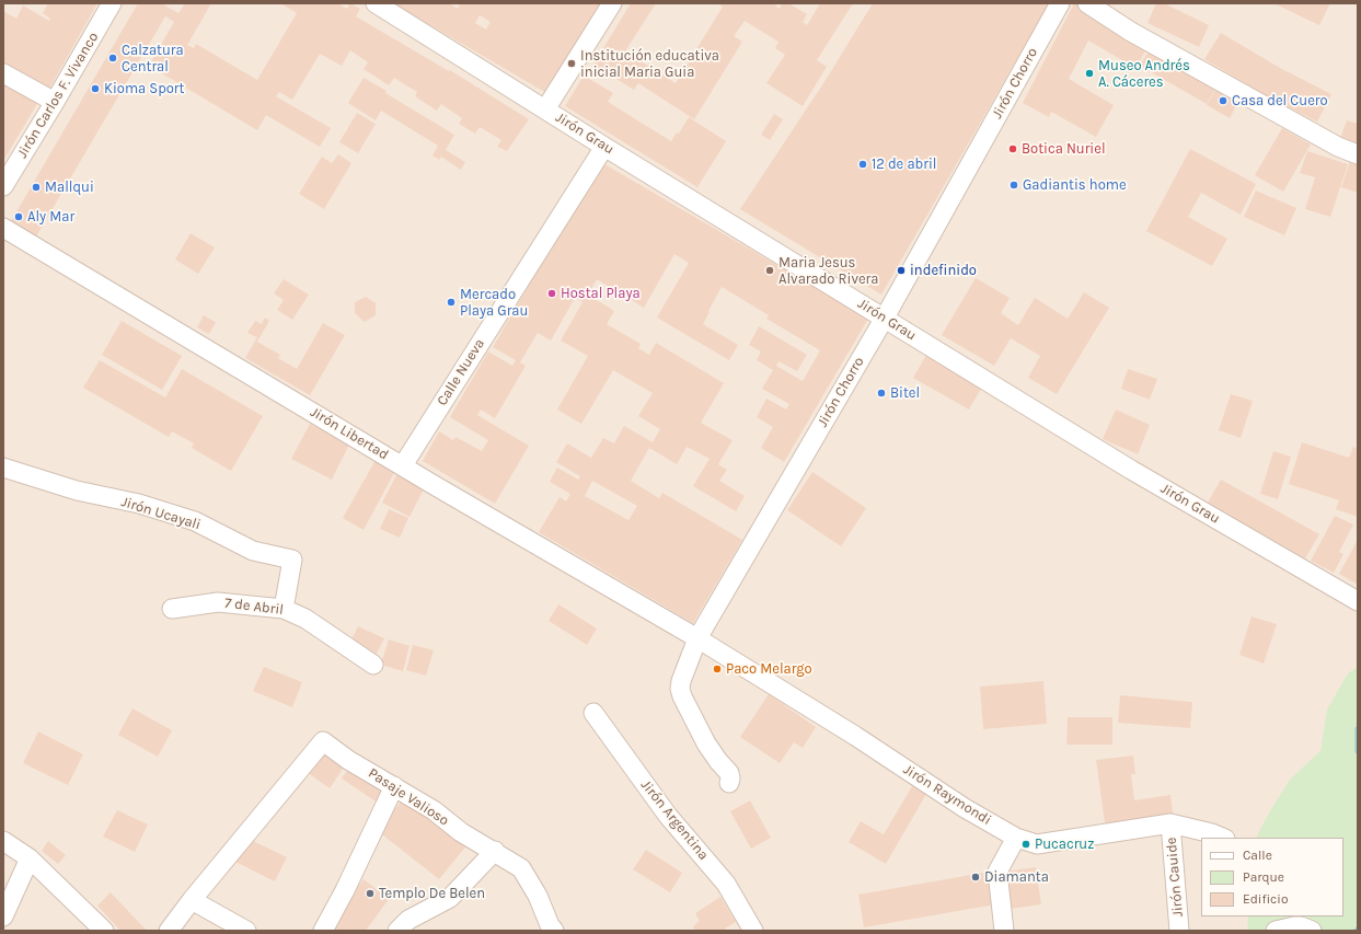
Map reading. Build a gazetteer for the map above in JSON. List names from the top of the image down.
{
  "streets": {
    "street": [
      "Jirón Chorro",
      "Jirón Carlos F. Vivanco",
      "Jirón Grau",
      "Calle Nueva",
      "Jirón Libertad",
      "Jirón Ucayali",
      "7 de Abril",
      "Jirón Raymondi",
      "Pasaje Valioso",
      "Jirón Argentina",
      "Jirón Cauide"
    ]
  },
  "crossings": [
    ["Jirón Chorro", "Jirón Grau"],
    ["Jirón Chorro", "Jirón Libertad"],
    ["Jirón Chorro", "Jirón Raymondi"],
    ["Jirón Grau", "Calle Nueva"],
    ["Calle Nueva", "Jirón Libertad"],
    ["Jirón Libertad", "Jirón Raymondi"],
    ["Jirón Ucayali", "7 de Abril"],
    ["Jirón Raymondi", "Jirón Cauide"]
  ],
  "places": [
    "Calzatura Central",
    "Institución educativa inicial Maria Guia",
    "Museo Andrés A. Cáceres",
    "Kioma Sport",
    "Casa del Cuero",
    "Botica Nuriel",
    "12 de abril",
    "Gadiantis home",
    "Mallqui",
    "Aly Mar",
    "Maria Jesus Alvarado Rivera",
    "indefinido",
    "Hostal Playa",
    "Mercado Playa Grau",
    "Bitel",
    "Paco Melargo",
    "Pucacruz",
    "Diamanta",
    "Templo De Belen"
  ],
  "legend": ["Calle", "Parque", "Edificio"]
}
